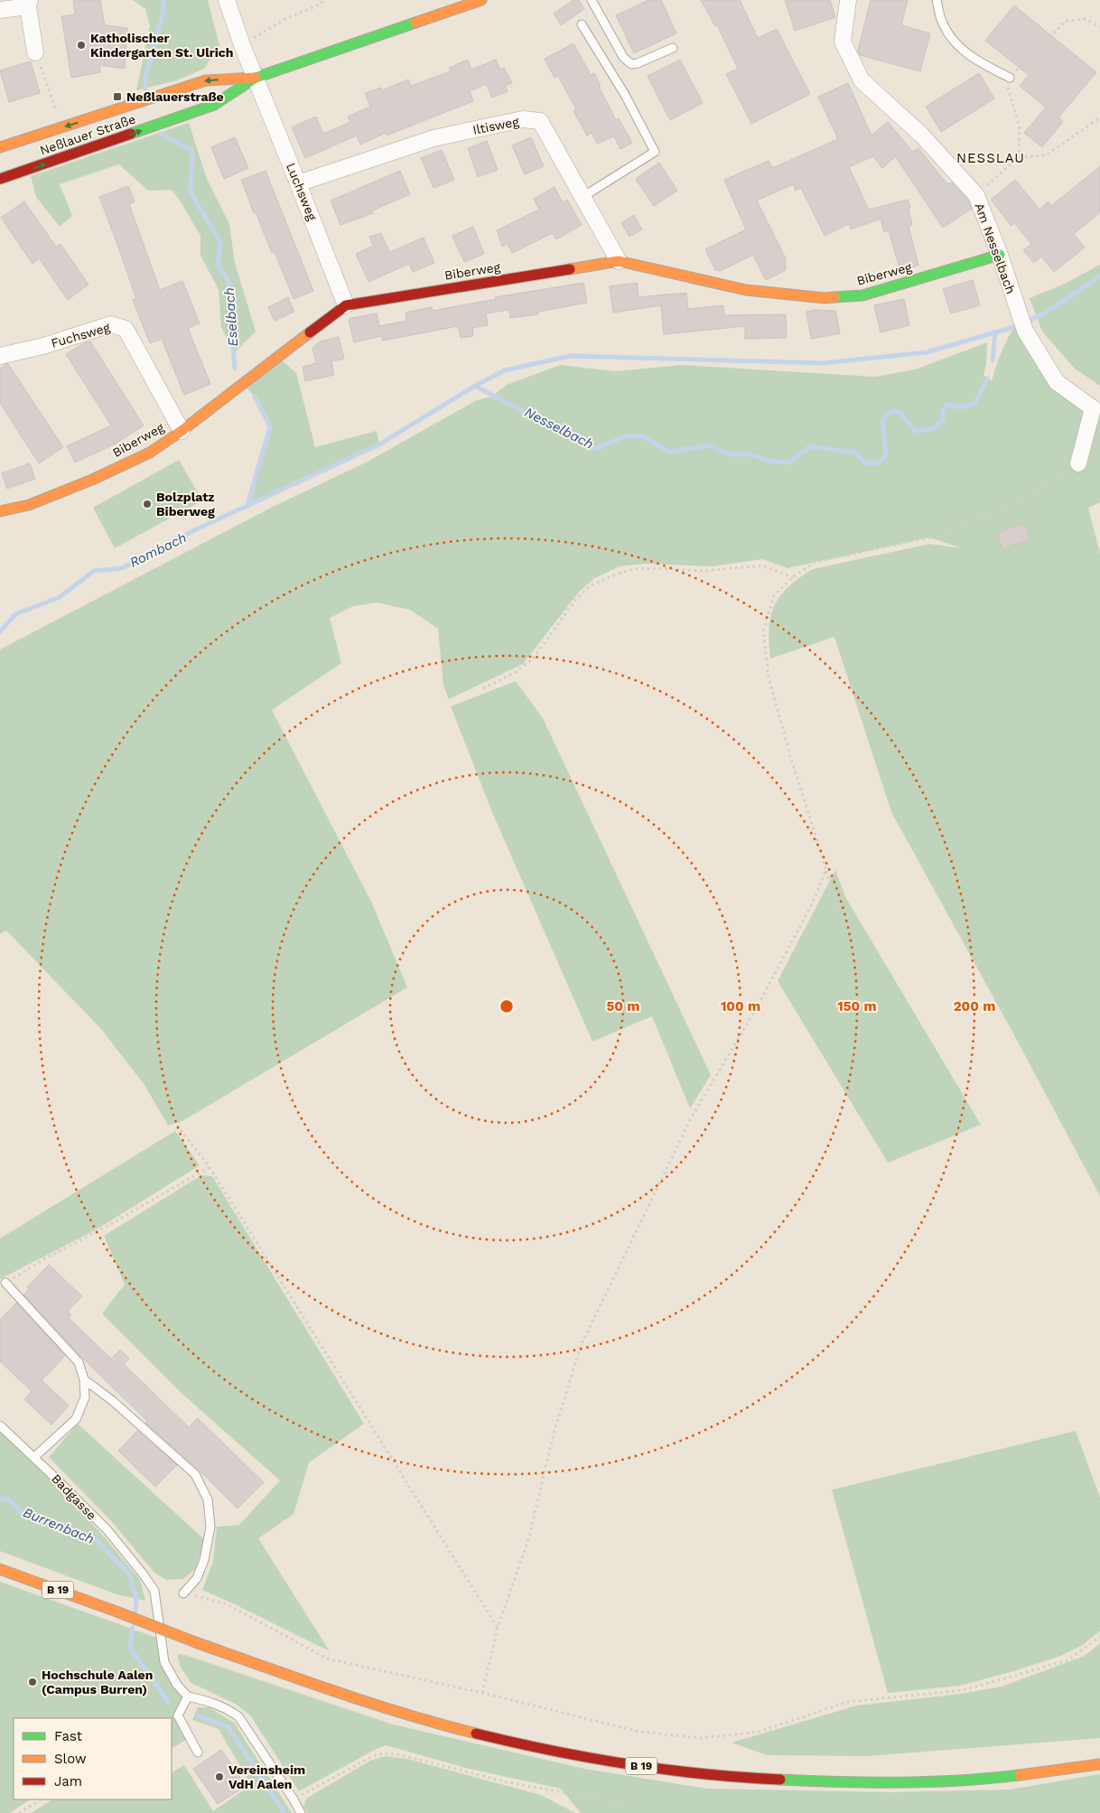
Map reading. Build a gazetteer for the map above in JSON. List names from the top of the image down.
{
  "streets": {
    "main road": ["Neßlauer Straße", "Biberweg", "B 19"],
    "street": [
      "Iltisweg",
      "Luchsweg",
      "Am Nesselbach",
      "Fuchsweg"
    ],
    "lane": ["Badgasse"]
  },
  "crossings": [
    ["Iltisweg", "Luchsweg"],
    ["Iltisweg", "Biberweg"],
    ["Neßlauer Straße", "Luchsweg"],
    ["Luchsweg", "Biberweg"],
    ["Am Nesselbach", "Biberweg"],
    ["Biberweg", "Fuchsweg"]
  ],
  "districts": ["NESSLAU"],
  "water": [
    "Eselbach",
    "Nesselbach",
    "Rombach",
    "Burrenbach"
  ],
  "places": {
    "other": [
      "Katholischer Kindergarten St. Ulrich",
      "Bolzplatz Biberweg",
      "Hochschule Aalen (Campus Burren)",
      "Vereinsheim VdH Aalen"
    ],
    "transit": ["Neßlauerstraße"]
  },
  "legend": ["Fast", "Slow", "Jam"],
  "rings": [
    "50 m",
    "100 m",
    "150 m",
    "200 m"
  ]
}
